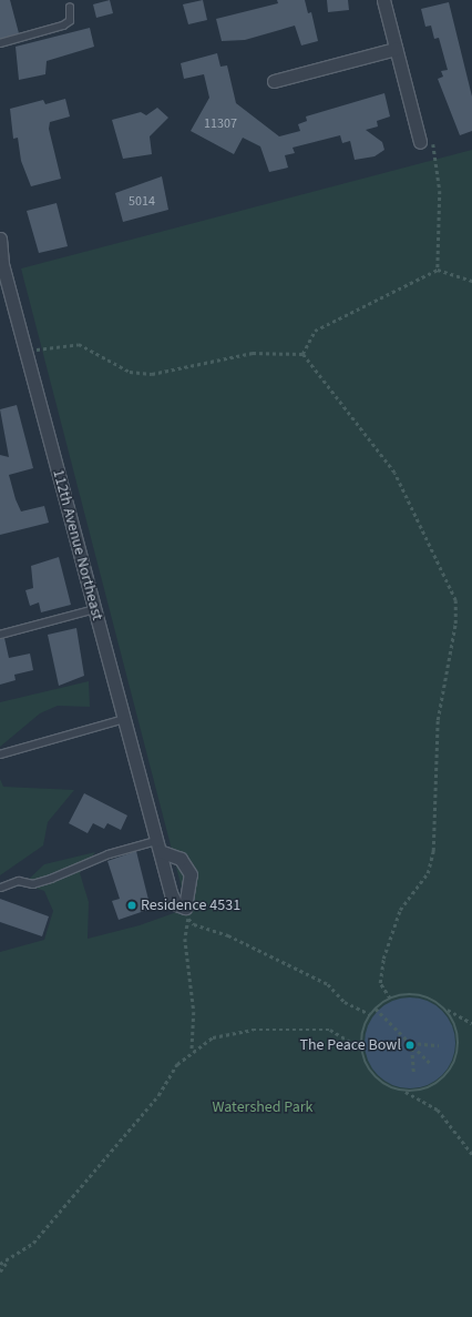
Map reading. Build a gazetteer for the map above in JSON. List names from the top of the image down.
{
  "streets": {
    "street": ["112th Avenue Northeast"]
  },
  "parks": ["Watershed Park"],
  "places": ["Residence 4531", "The Peace Bowl"],
  "house_numbers": ["11307", "5014"]
}
